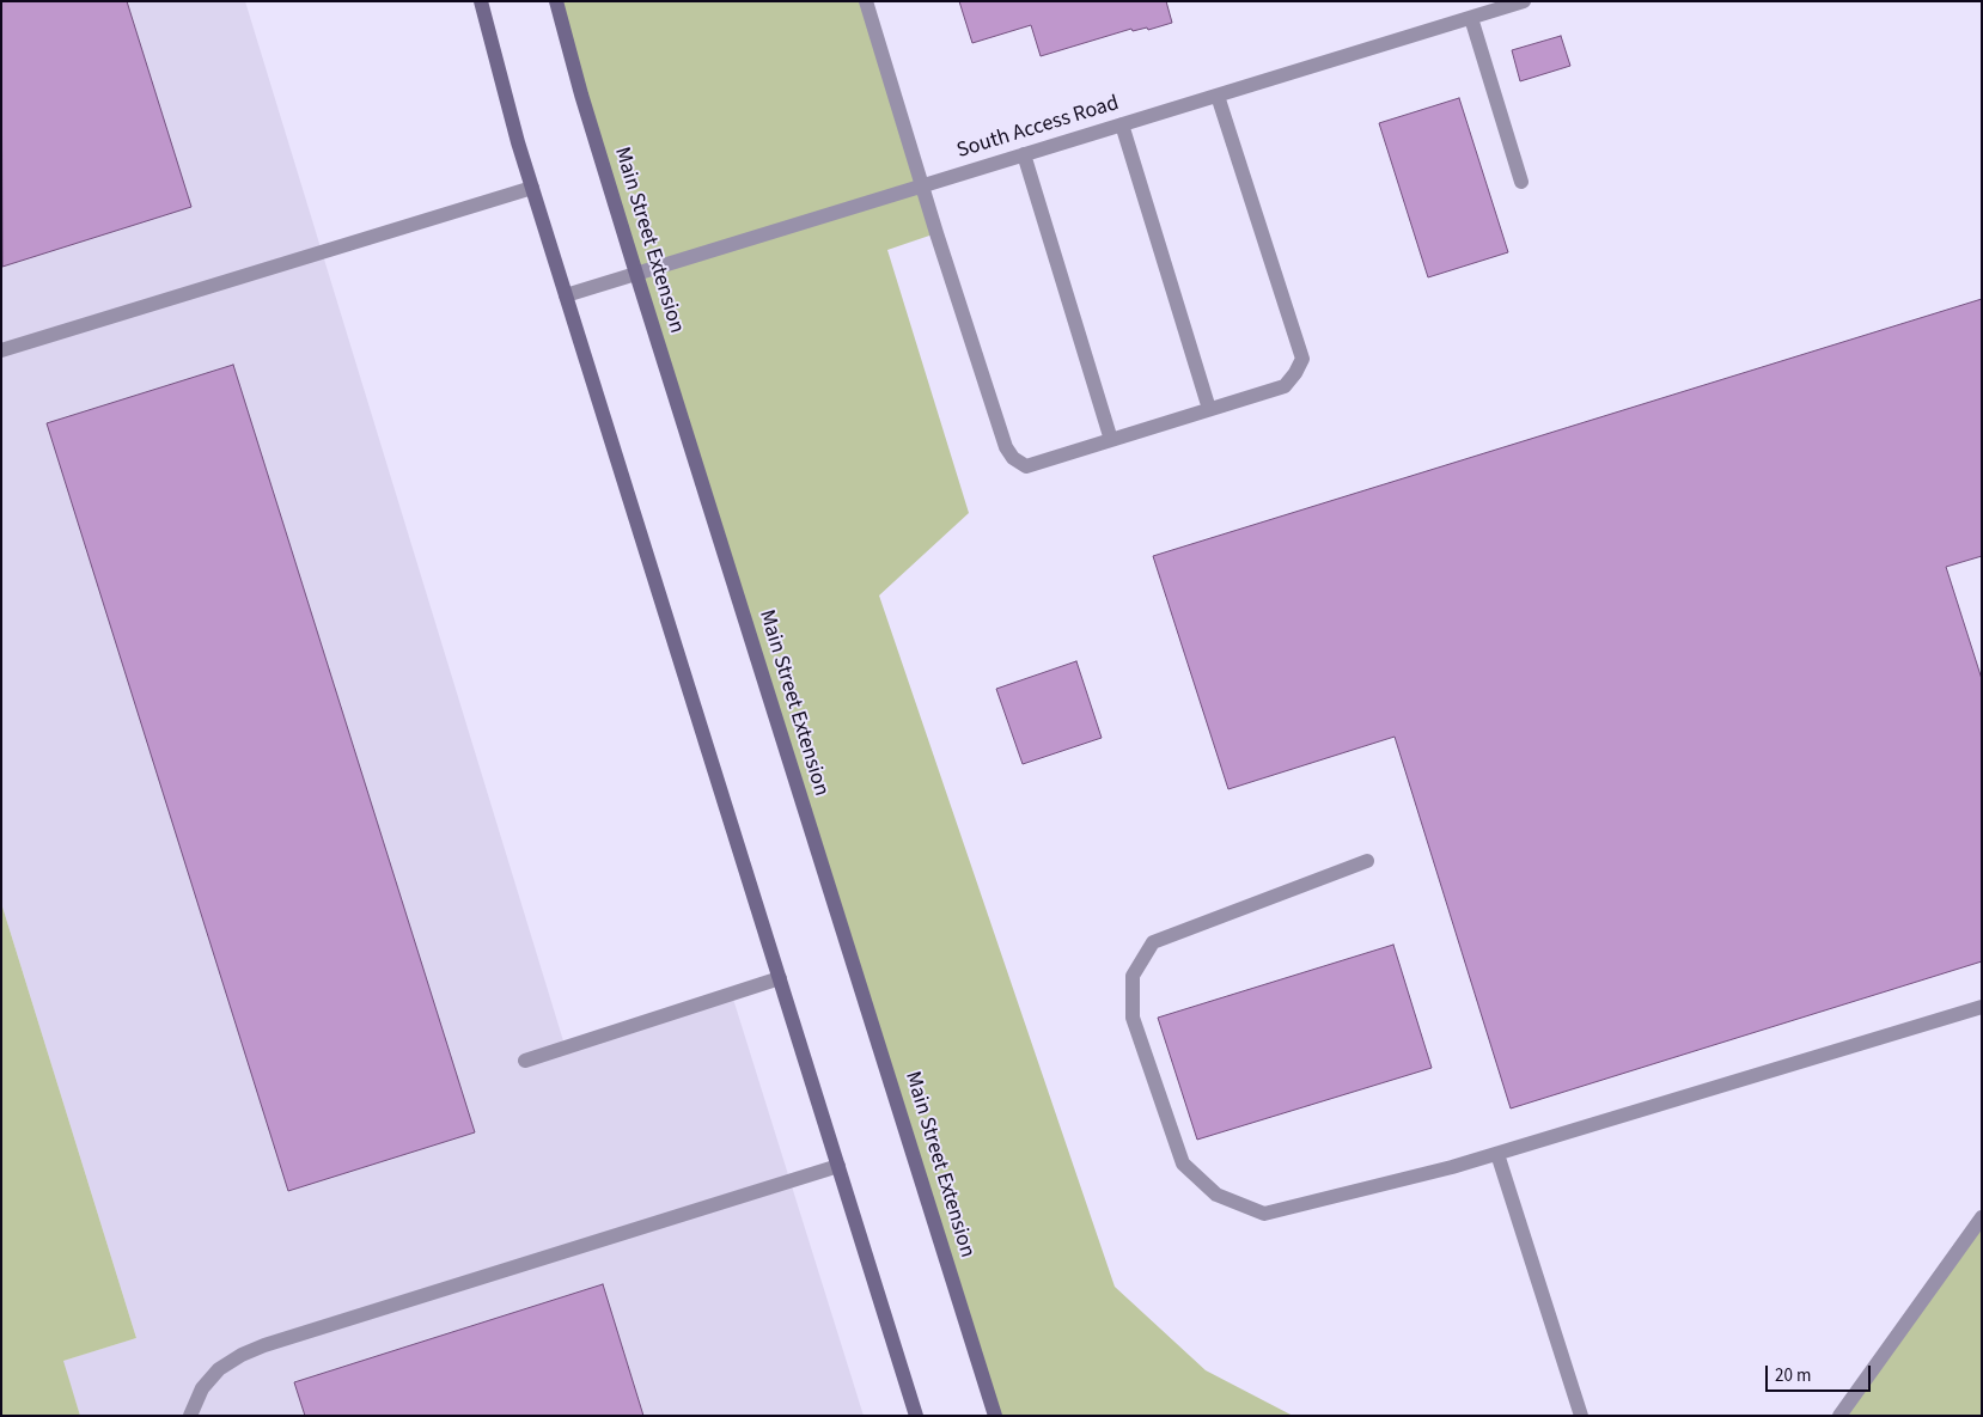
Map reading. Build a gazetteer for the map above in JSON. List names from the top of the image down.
{
  "streets": {
    "main road": ["Main Street Extension"],
    "lane": ["South Access Road"]
  },
  "crossings": [
    ["South Access Road", "Main Street Extension"]
  ],
  "scale_bar": "20 m"
}
